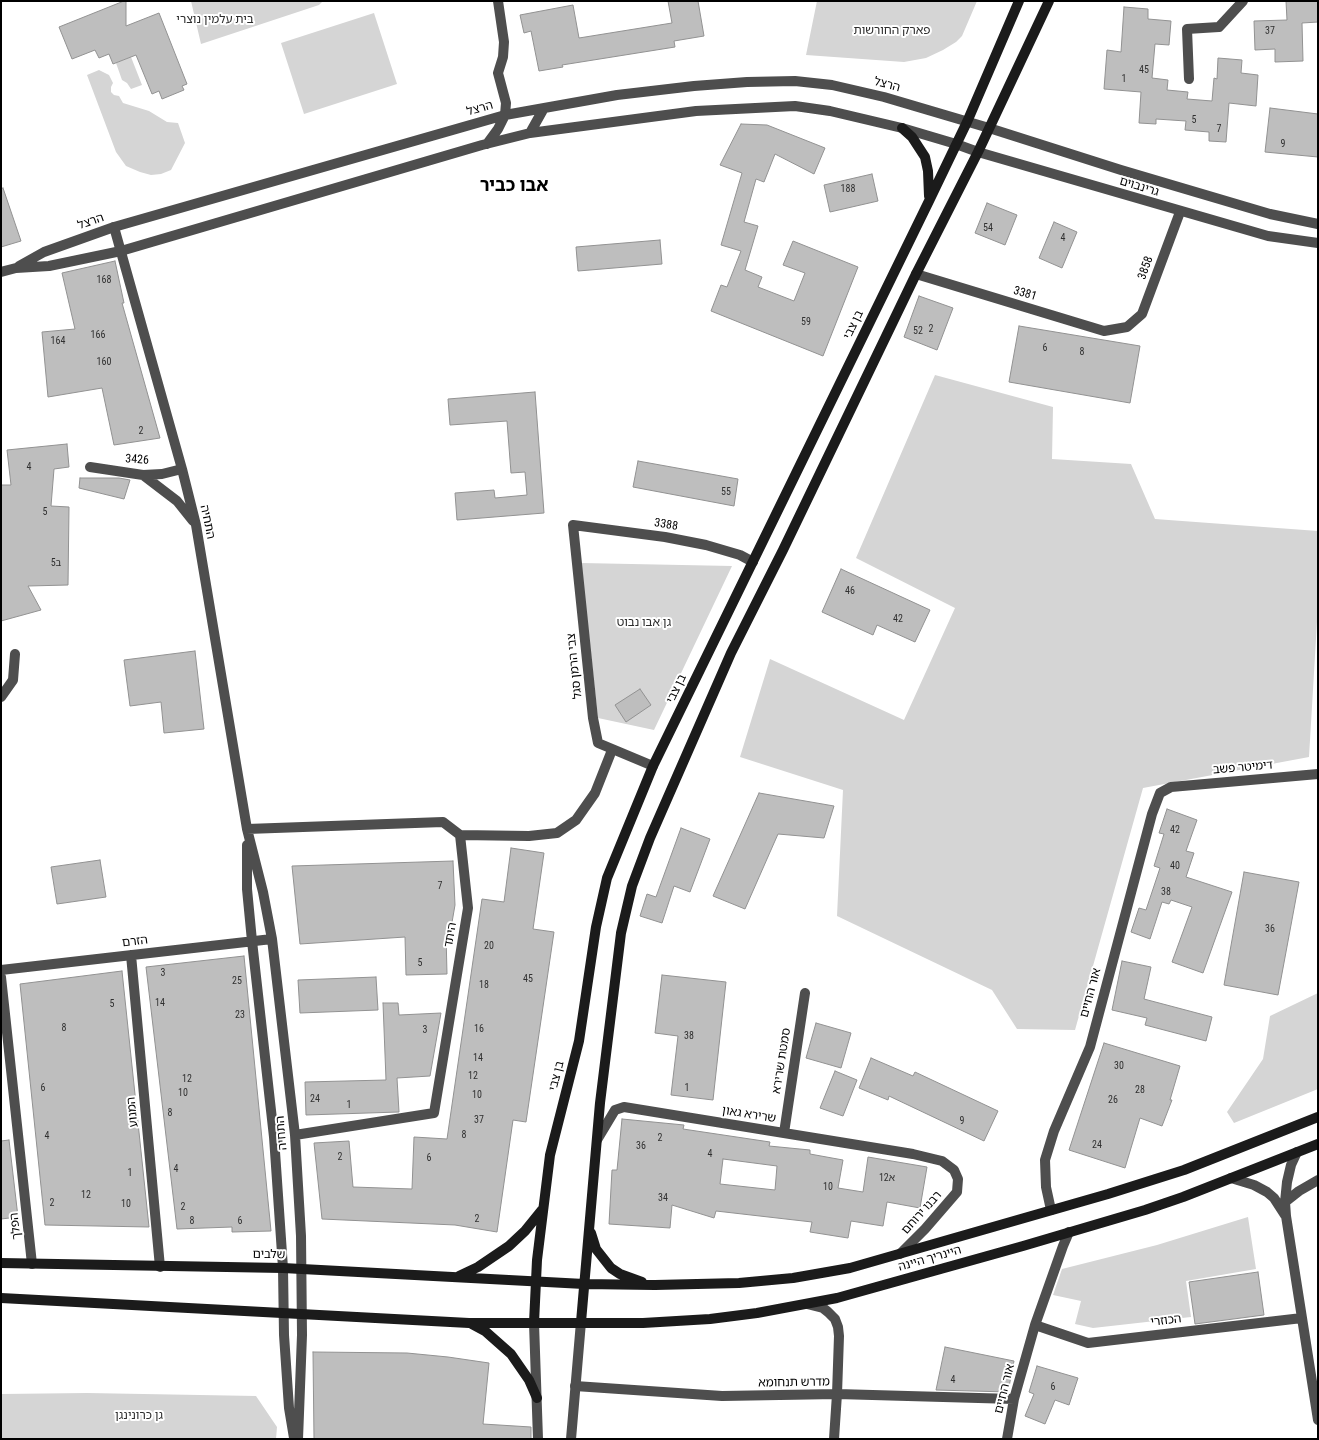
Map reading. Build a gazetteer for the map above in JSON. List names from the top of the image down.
{
  "streets": {
    "main road": ["בן צבי", "שלבים", "היינריך היינה"],
    "street": [
      "הרצל",
      "גרינבוים",
      "3858",
      "3381",
      "3426",
      "התחיה",
      "3388",
      "צבי הרמן סגל",
      "דימיטר פשב",
      "היתד",
      "הזרם",
      "אור החיים",
      "סמטת שרירא",
      "המנוע",
      "שרירא גאון",
      "רבנו ירוחם",
      "הפלך",
      "הכוזרי",
      "מדרש תנחומא"
    ]
  },
  "crossings": [
    ["הרצל", "גרינבוים"],
    ["הרצל", "בן צבי"],
    ["הרצל", "התחיה"],
    ["גרינבוים", "3858"],
    ["גרינבוים", "בן צבי"],
    ["3858", "3381"],
    ["בן צבי", "3388"],
    ["בן צבי", "צבי הרמן סגל"],
    ["בן צבי", "שלבים"],
    ["בן צבי", "היינריך היינה"],
    ["3426", "התחיה"],
    ["התחיה", "היתד"],
    ["התחיה", "הזרם"],
    ["התחיה", "שלבים"],
    ["3388", "צבי הרמן סגל"],
    ["דימיטר פשב", "אור החיים"],
    ["הזרם", "המנוע"],
    ["אור החיים", "היינריך היינה"],
    ["אור החיים", "הכוזרי"],
    ["אור החיים", "מדרש תנחומא"],
    ["סמטת שרירא", "שרירא גאון"],
    ["המנוע", "שלבים"],
    ["שרירא גאון", "רבנו ירוחם"],
    ["רבנו ירוחם", "היינריך היינה"],
    ["הפלך", "שלבים"],
    ["שלבים", "היינריך היינה"]
  ],
  "districts": ["אבו כביר"],
  "parks": [
    "בית עלמין נוצרי",
    "פארק החורשות",
    "גן אבו נבוט",
    "גן כרונינגן"
  ],
  "house_numbers": [
    "37",
    "45",
    "1",
    "5",
    "7",
    "9",
    "188",
    "54",
    "4",
    "168",
    "59",
    "2",
    "52",
    "166",
    "164",
    "6",
    "8",
    "160",
    "2",
    "4",
    "55",
    "5",
    "5ב",
    "46",
    "42",
    "42",
    "40",
    "7",
    "38",
    "36",
    "20",
    "5",
    "3",
    "45",
    "25",
    "18",
    "14",
    "5",
    "23",
    "8",
    "16",
    "3",
    "38",
    "14",
    "30",
    "12",
    "12",
    "6",
    "1",
    "28",
    "10",
    "10",
    "24",
    "26",
    "1",
    "8",
    "37",
    "9",
    "8",
    "4",
    "2",
    "24",
    "36",
    "4",
    "2",
    "6",
    "4",
    "1",
    "12א",
    "10",
    "12",
    "34",
    "2",
    "10",
    "2",
    "2",
    "8",
    "6",
    "4",
    "6"
  ]
}
